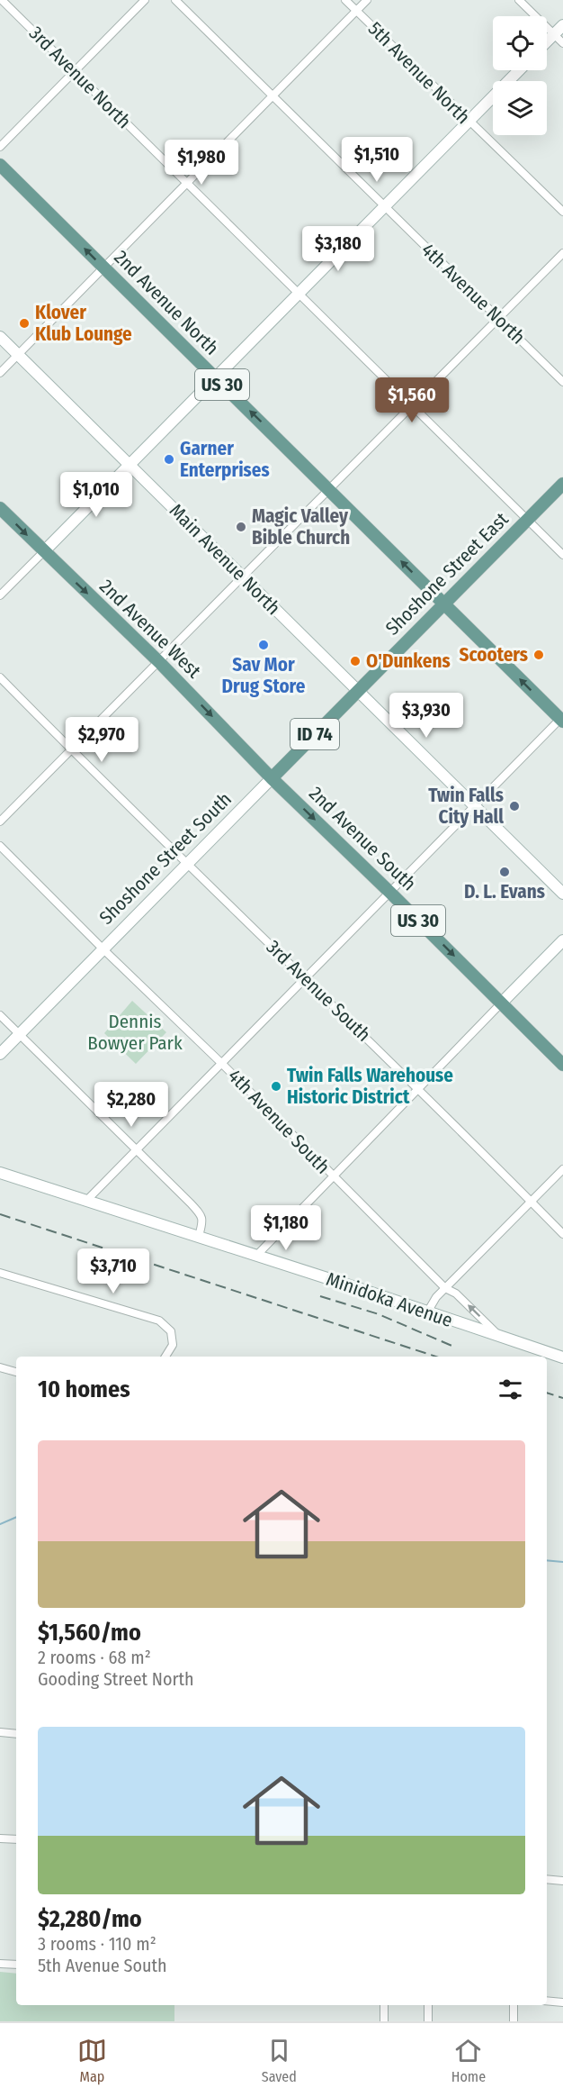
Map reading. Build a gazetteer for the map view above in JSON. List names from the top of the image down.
{
  "streets": {
    "main road": [
      "2nd Avenue North",
      "US 30",
      "Shoshone Street East",
      "2nd Avenue West",
      "ID 74",
      "2nd Avenue South",
      "Shoshone Street South"
    ],
    "street": [
      "5th Avenue North",
      "3rd Avenue North",
      "4th Avenue North",
      "Main Avenue North",
      "3rd Avenue South",
      "4th Avenue South",
      "Minidoka Avenue"
    ]
  },
  "crossings": [
    ["3rd Avenue North", "Shoshone Street East"],
    ["2nd Avenue North", "US 30"],
    ["2nd Avenue North", "Shoshone Street East"],
    ["US 30", "Shoshone Street East"],
    ["Main Avenue North", "Shoshone Street East"],
    ["Main Avenue North", "Shoshone Street South"],
    ["Shoshone Street East", "Shoshone Street South"],
    ["2nd Avenue West", "2nd Avenue South"],
    ["2nd Avenue West", "Shoshone Street South"],
    ["2nd Avenue South", "Shoshone Street South"],
    ["Shoshone Street South", "3rd Avenue South"],
    ["Shoshone Street South", "4th Avenue South"],
    ["4th Avenue South", "Minidoka Avenue"]
  ],
  "one_way": ["2nd Avenue North", "2nd Avenue West", "2nd Avenue South"],
  "parks": ["Dennis Bowyer Park"],
  "places": [
    "Klover Klub Lounge",
    "Garner Enterprises",
    "Magic Valley Bible Church",
    "Sav Mor Drug Store",
    "Scooters",
    "O'Dunkens",
    "Twin Falls City Hall",
    "D. L. Evans",
    "Twin Falls Warehouse Historic District"
  ],
  "page": {
    "price": [
      "$1,510",
      "$1,980",
      "$3,180",
      "$1,560",
      "$1,010",
      "$3,930",
      "$2,970",
      "$2,280",
      "$1,180",
      "$3,710"
    ],
    "heading": "10 homes",
    "list": [
      {
        "name": "$1,560/mo",
        "note": "2 rooms · 68 m² · Gooding Street North"
      },
      {
        "name": "$2,280/mo",
        "note": "3 rooms · 110 m² · 5th Avenue South"
      }
    ],
    "tabs": ["Map", "Saved", "Home"]
  }
}
